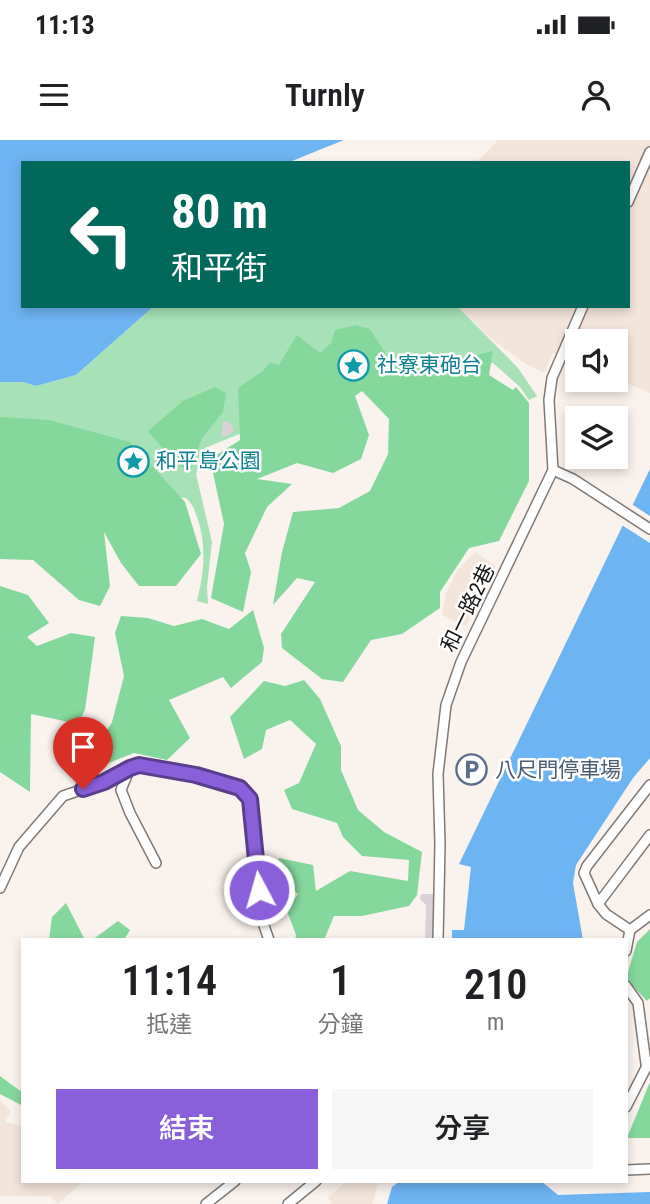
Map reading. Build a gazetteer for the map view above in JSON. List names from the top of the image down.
{
  "streets": {
    "street": ["和一路2巷"]
  },
  "places": {
    "place": ["社寮東砲台", "和平島公園"],
    "parking": ["八尺門停車場"]
  },
  "page": {
    "status": "11:13",
    "header": "Turnly",
    "turn": ["80 m", "和平街"],
    "eta": [
      "11:14",
      "抵達",
      "1",
      "分鐘",
      "210",
      "m"
    ],
    "buttons": ["結束", "分享"]
  }
}
